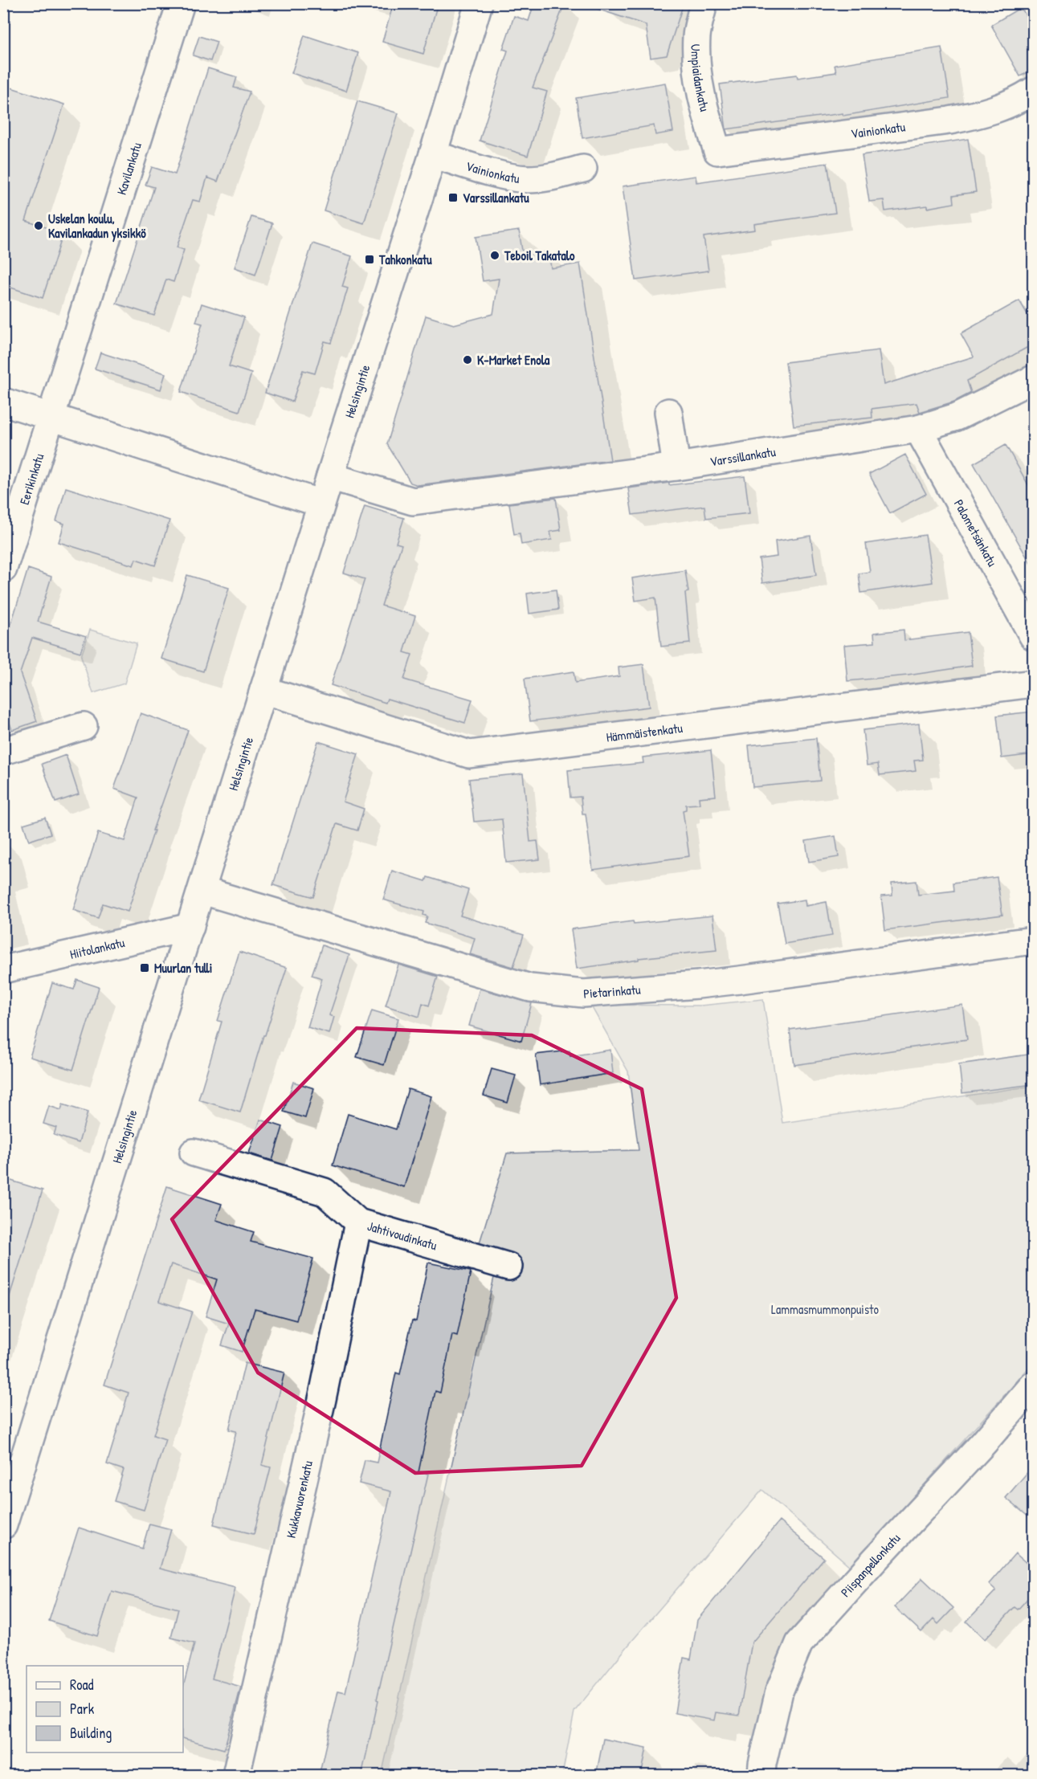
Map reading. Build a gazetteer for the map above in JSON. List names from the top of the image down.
{
  "streets": {
    "street": [
      "Umpiaidankatu",
      "Vainionkatu",
      "Kavilankatu",
      "Helsingintie",
      "Varssillankatu",
      "Eerikinkatu",
      "Palometsänkatu",
      "Hämmäistenkatu",
      "Hiitolankatu",
      "Pietarinkatu",
      "Jahtivoudinkatu",
      "Kukkavuorenkatu",
      "Piispanpellonkatu"
    ]
  },
  "crossings": [
    ["Umpiaidankatu", "Vainionkatu"],
    ["Vainionkatu", "Helsingintie"],
    ["Kavilankatu", "Eerikinkatu"],
    ["Helsingintie", "Varssillankatu"],
    ["Helsingintie", "Hämmäistenkatu"],
    ["Helsingintie", "Hiitolankatu"],
    ["Helsingintie", "Pietarinkatu"],
    ["Varssillankatu", "Palometsänkatu"],
    ["Jahtivoudinkatu", "Kukkavuorenkatu"]
  ],
  "parks": ["Lammasmummonpuisto"],
  "places": {
    "transit": ["Varssillankatu", "Tahkonkatu", "Muurlan tulli"],
    "other": ["Uskelan koulu, Kavilankadun yksikkö", "Teboil Takatalo", "K-Market Enola"]
  },
  "legend": ["Road", "Park", "Building"]
}
